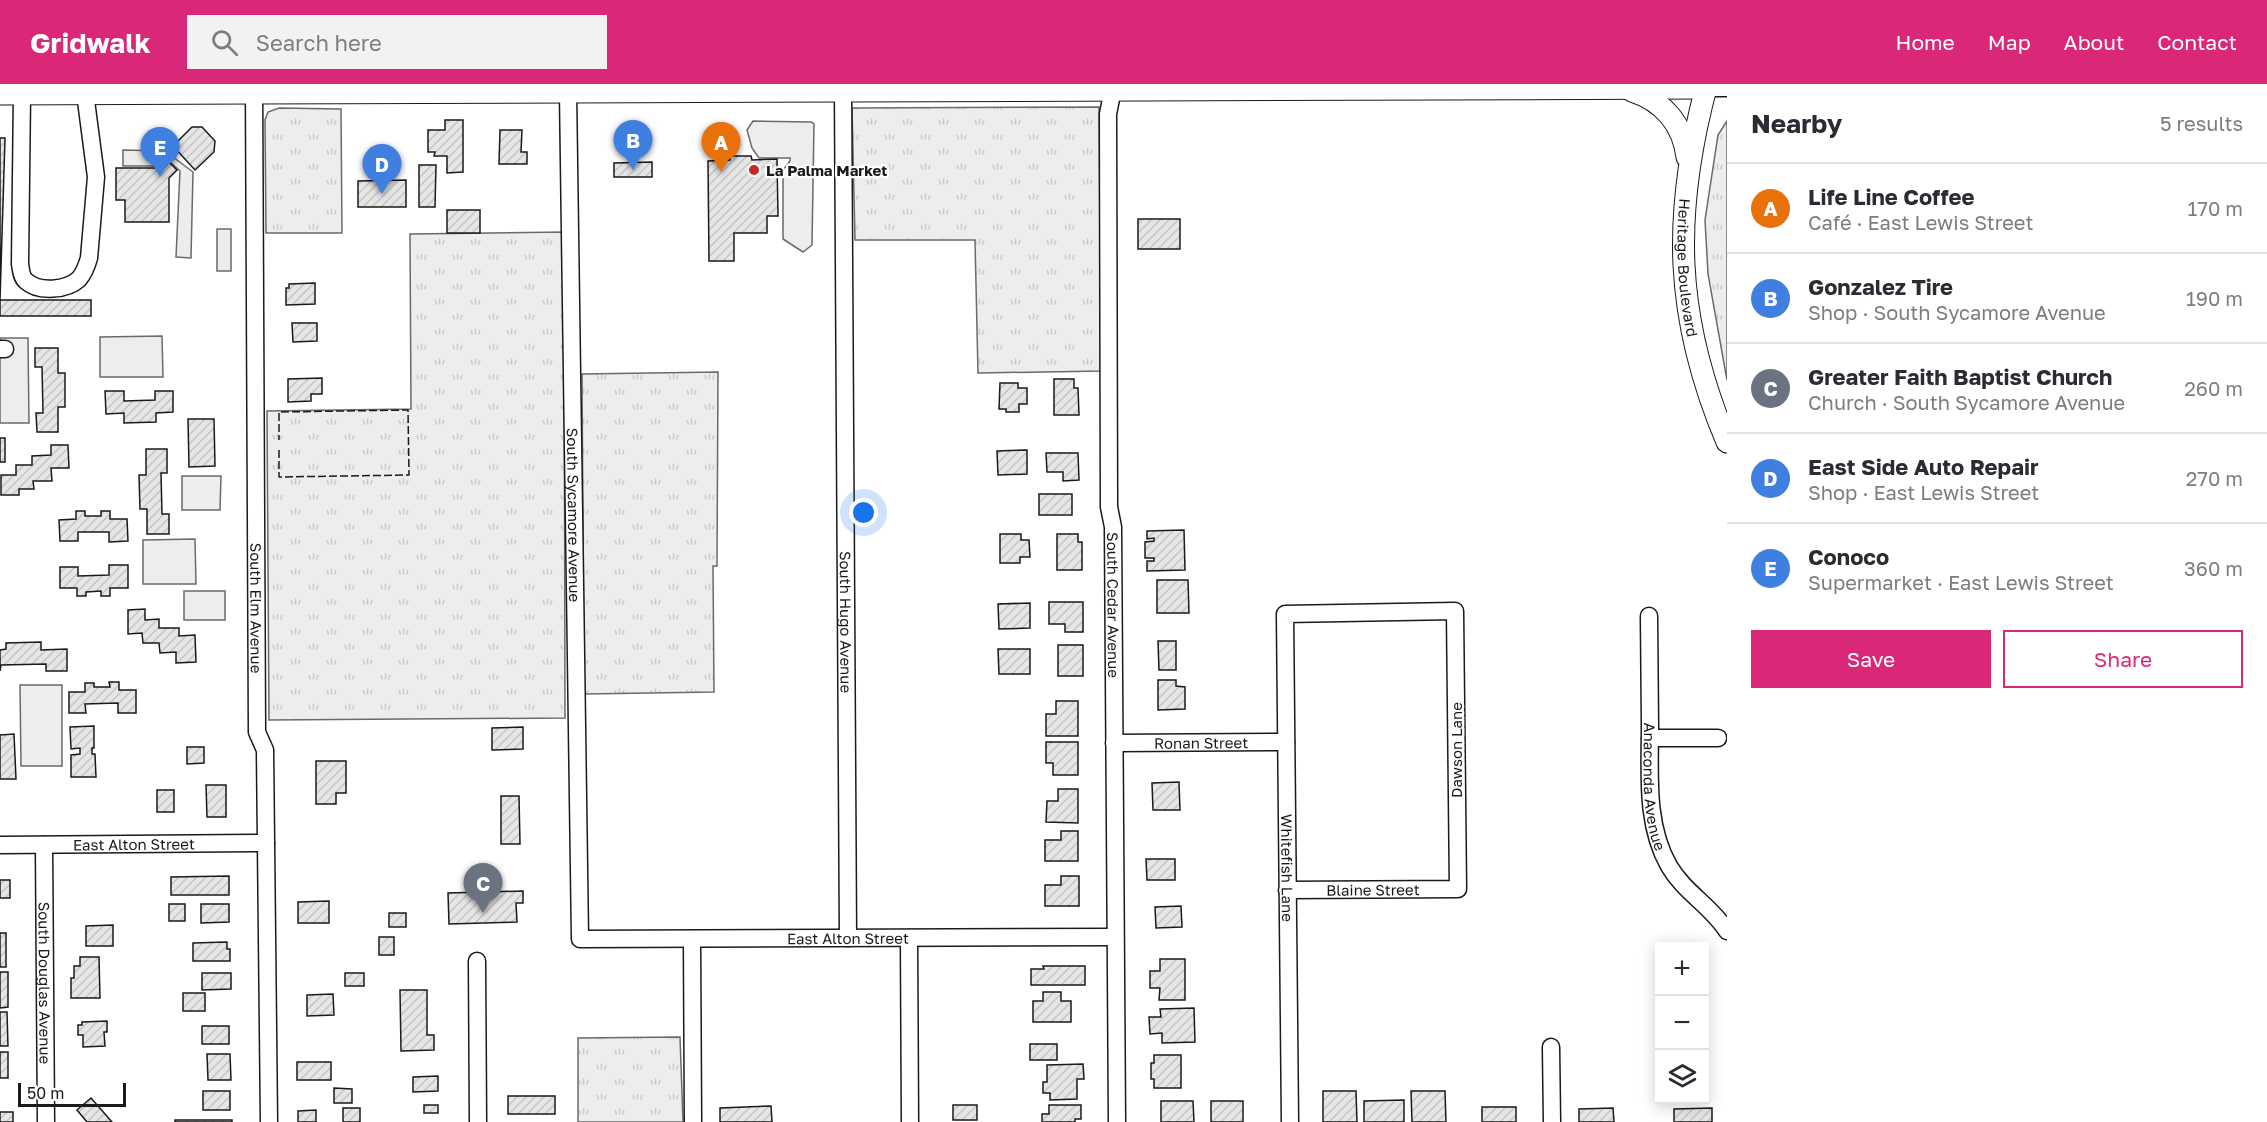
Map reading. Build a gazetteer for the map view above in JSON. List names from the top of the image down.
{
  "streets": {
    "main road": ["Heritage Boulevard"],
    "street": [
      "South Sycamore Avenue",
      "South Cedar Avenue",
      "South Elm Avenue",
      "South Hugo Avenue",
      "Ronan Street",
      "Dawson Lane",
      "Anaconda Avenue",
      "East Alton Street",
      "Whitefish Lane",
      "Blaine Street",
      "South Douglas Avenue"
    ]
  },
  "crossings": [
    ["South Sycamore Avenue", "East Alton Street"],
    ["South Cedar Avenue", "Ronan Street"],
    ["South Cedar Avenue", "East Alton Street"],
    ["South Elm Avenue", "East Alton Street"],
    ["South Hugo Avenue", "East Alton Street"],
    ["Ronan Street", "Whitefish Lane"],
    ["Dawson Lane", "Whitefish Lane"],
    ["Dawson Lane", "Blaine Street"],
    ["East Alton Street", "South Douglas Avenue"],
    ["Whitefish Lane", "Blaine Street"]
  ],
  "places": ["La Palma Market"],
  "scale_bar": "50 m",
  "page": {
    "header": "Gridwalk",
    "search": "Search here",
    "nav": [
      "Home",
      "Map",
      "About",
      "Contact"
    ],
    "heading": ["Nearby", "5 results"],
    "pins": [
      "B",
      "A",
      "E",
      "D",
      "C"
    ],
    "list": [
      {
        "mark": "A",
        "name": "Life Line Coffee",
        "note": "Café · East Lewis Street",
        "value": "170 m"
      },
      {
        "mark": "B",
        "name": "Gonzalez Tire",
        "note": "Shop · South Sycamore Avenue",
        "value": "190 m"
      },
      {
        "mark": "C",
        "name": "Greater Faith Baptist Church",
        "note": "Church · South Sycamore Avenue",
        "value": "260 m"
      },
      {
        "mark": "D",
        "name": "East Side Auto Repair",
        "note": "Shop · East Lewis Street",
        "value": "270 m"
      },
      {
        "mark": "E",
        "name": "Conoco",
        "note": "Supermarket · East Lewis Street",
        "value": "360 m"
      }
    ],
    "buttons": ["Save", "Share"],
    "map_buttons": ["+", "−"],
    "scale": "50 m"
  }
}
